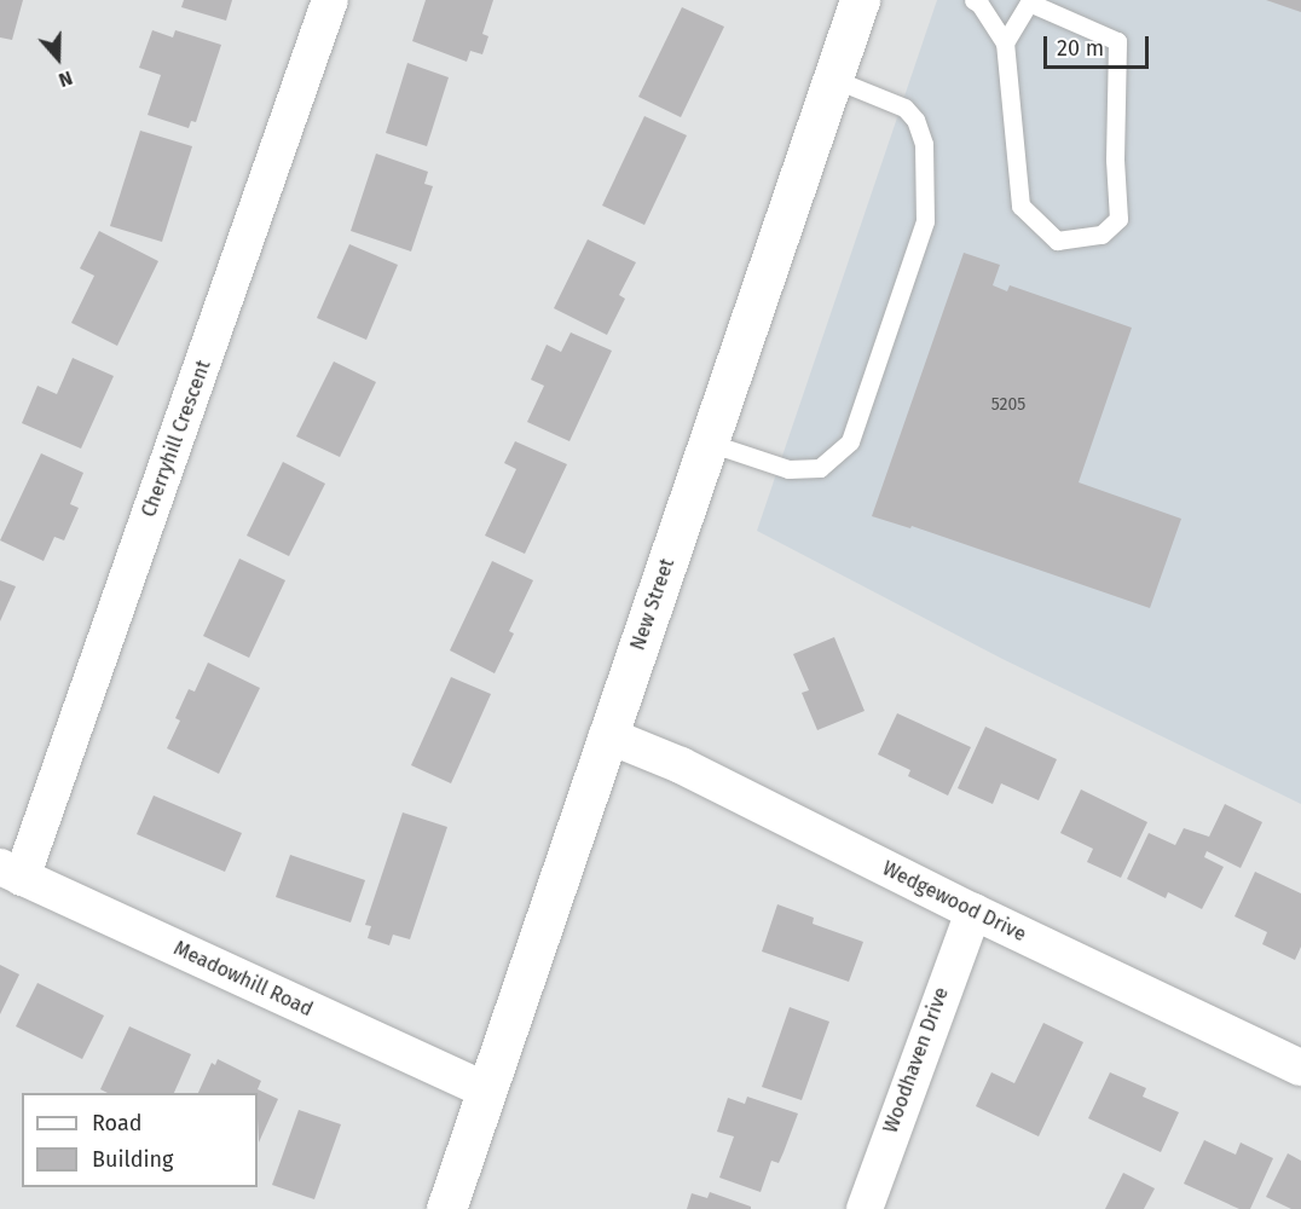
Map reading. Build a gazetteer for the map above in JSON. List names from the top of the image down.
{
  "streets": {
    "main road": ["New Street"],
    "street": [
      "Cherryhill Crescent",
      "Wedgewood Drive",
      "Meadowhill Road",
      "Woodhaven Drive"
    ]
  },
  "crossings": [
    ["Cherryhill Crescent", "Meadowhill Road"],
    ["New Street", "Wedgewood Drive"],
    ["New Street", "Meadowhill Road"],
    ["Wedgewood Drive", "Woodhaven Drive"]
  ],
  "house_numbers": ["5205"],
  "legend": ["Road", "Building"],
  "scale_bar": "20 m",
  "north": "bottom"
}
